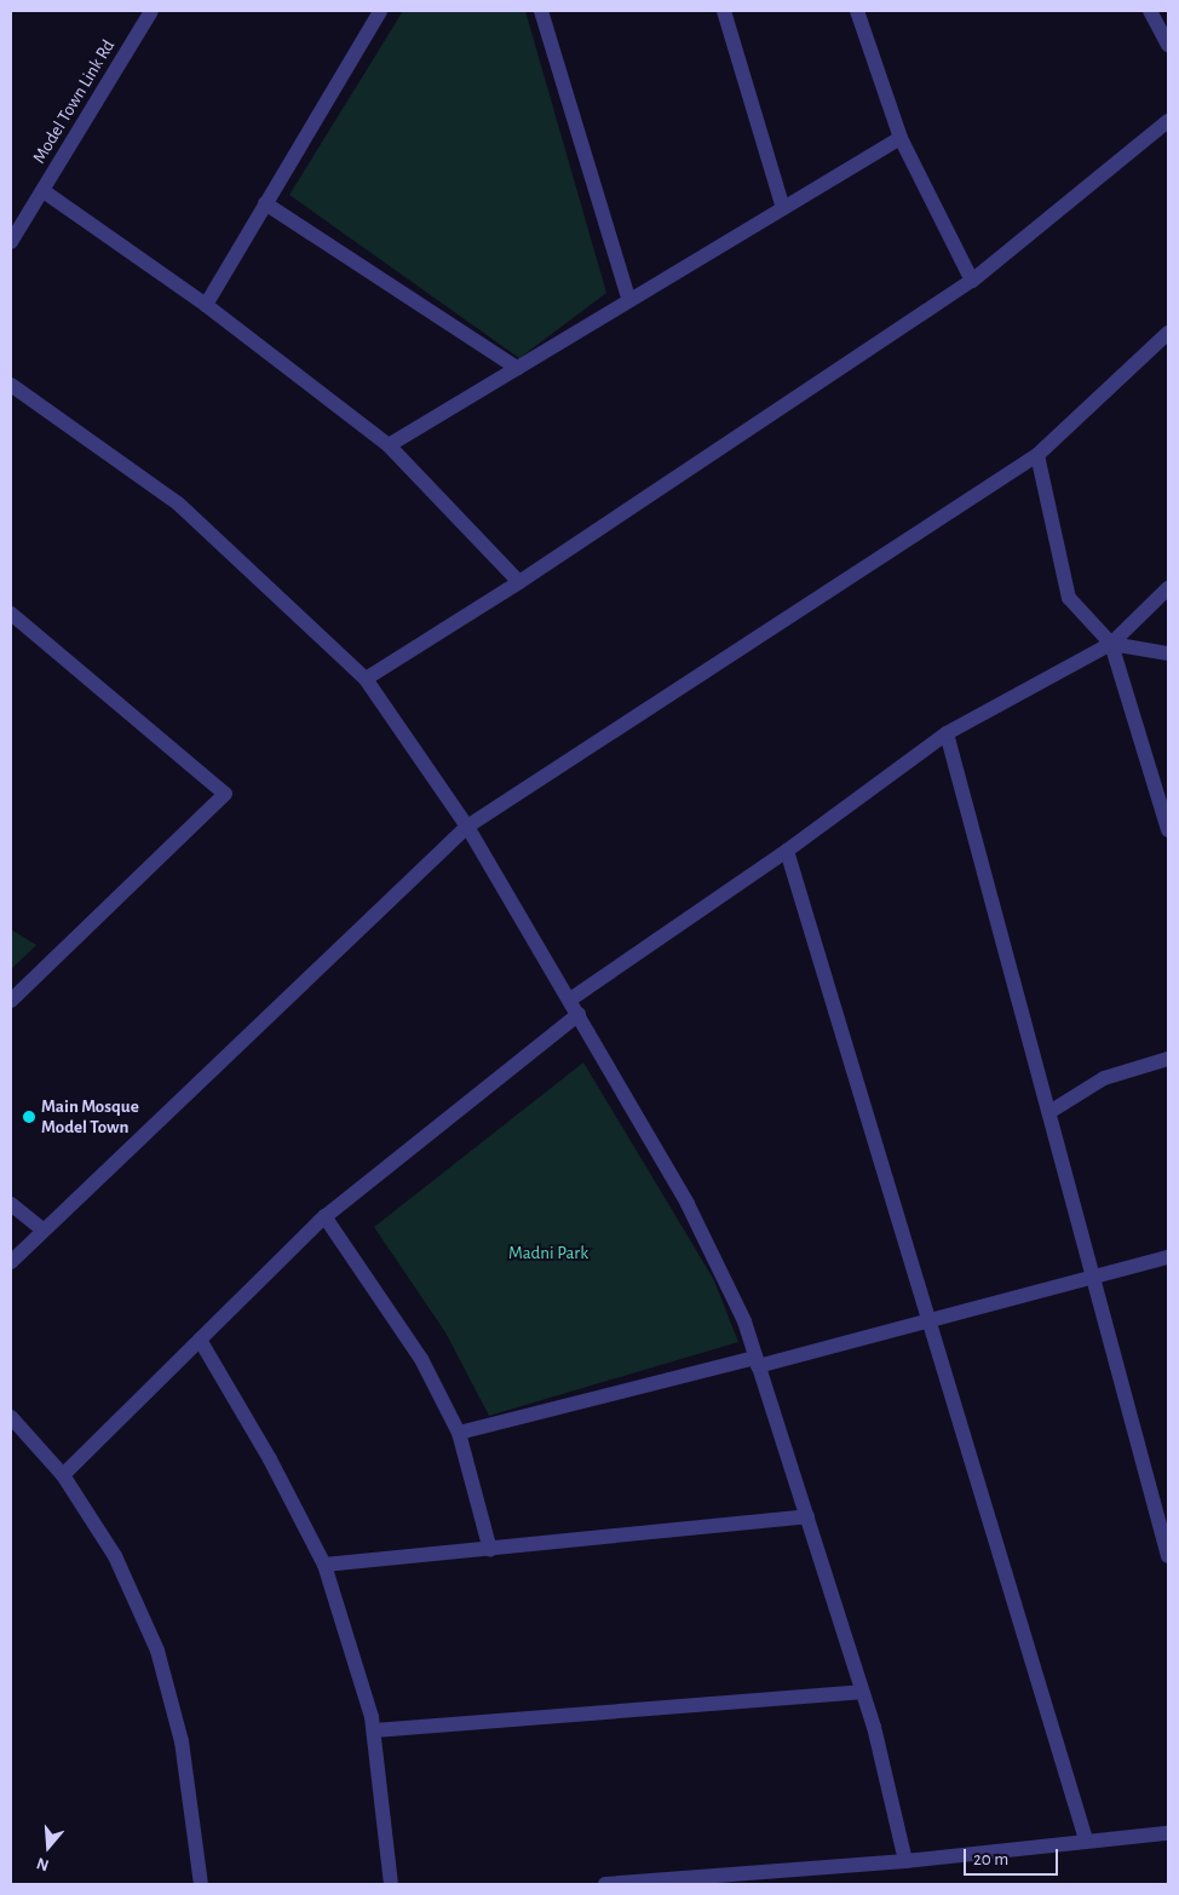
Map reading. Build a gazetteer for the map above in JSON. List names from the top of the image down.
{
  "streets": {
    "street": ["Model Town Link Rd"]
  },
  "parks": ["Madni Park"],
  "places": ["Main Mosque Model Town"],
  "scale_bar": "20 m",
  "north": "bottom"
}
